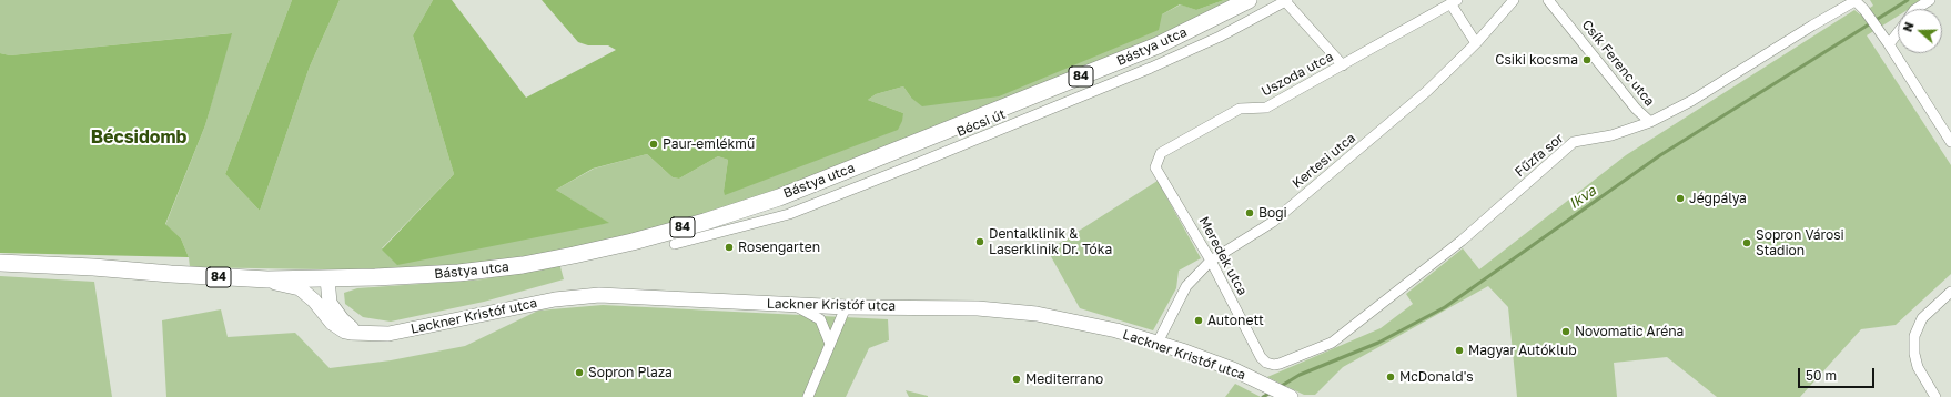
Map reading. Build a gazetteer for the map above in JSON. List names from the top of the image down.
{
  "streets": {
    "main road": ["Bástya utca", "84"],
    "street": [
      "Csík Ferenc utca",
      "Uszoda utca",
      "Bécsi út",
      "Fűzfa sor",
      "Kertesi utca",
      "Meredek utca",
      "Lackner Kristóf utca"
    ]
  },
  "crossings": [
    ["Bástya utca", "84"],
    ["Csík Ferenc utca", "Fűzfa sor"],
    ["Uszoda utca", "Meredek utca"],
    ["84", "Lackner Kristóf utca"],
    ["Fűzfa sor", "Meredek utca"],
    ["Kertesi utca", "Meredek utca"],
    ["Kertesi utca", "Lackner Kristóf utca"]
  ],
  "districts": ["Bécsidomb"],
  "water": ["Ikva"],
  "places": [
    "Csiki kocsma",
    "Paur-emlékmű",
    "Jégpálya",
    "Bogi",
    "Dentalklinik & Laserklinik Dr. Tóka",
    "Sopron Városi Stadion",
    "Rosengarten",
    "Autonett",
    "Novomatic Aréna",
    "Magyar Autóklub",
    "Sopron Plaza",
    "McDonald's",
    "Mediterrano"
  ],
  "scale_bar": "50 m",
  "north": "left"
}
